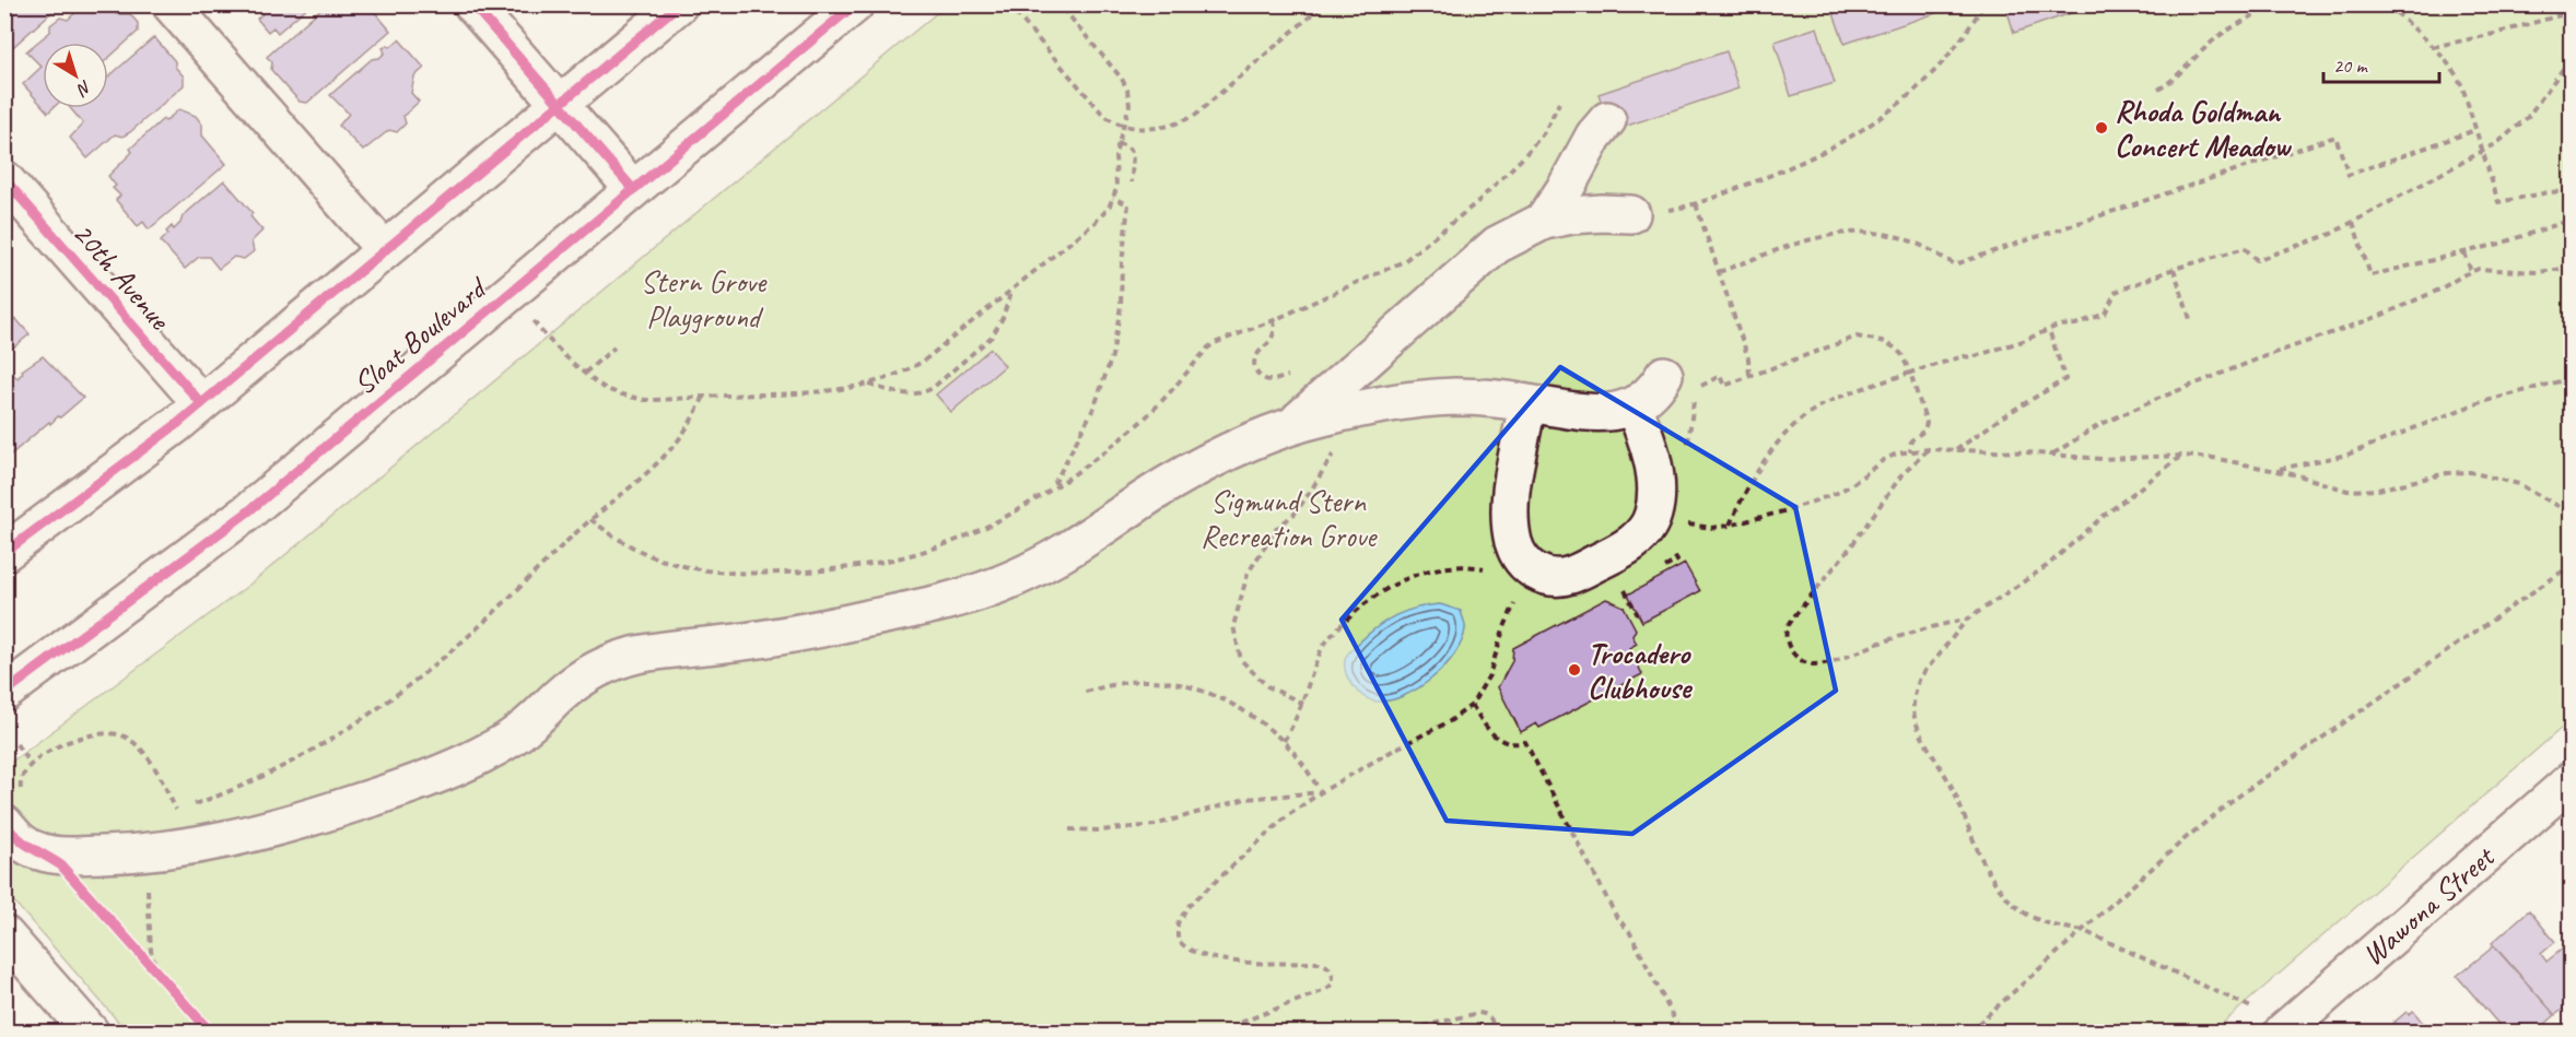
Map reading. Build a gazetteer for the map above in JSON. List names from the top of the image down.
{
  "streets": {
    "main road": ["20th Avenue", "Sloat Boulevard", "Wawona Street"]
  },
  "parks": ["Stern Grove Playground", "Sigmund Stern Recreation Grove"],
  "places": ["Rhoda Goldman Concert Meadow", "Trocadero Clubhouse"],
  "scale_bar": "20 m",
  "north": "bottom right"
}
